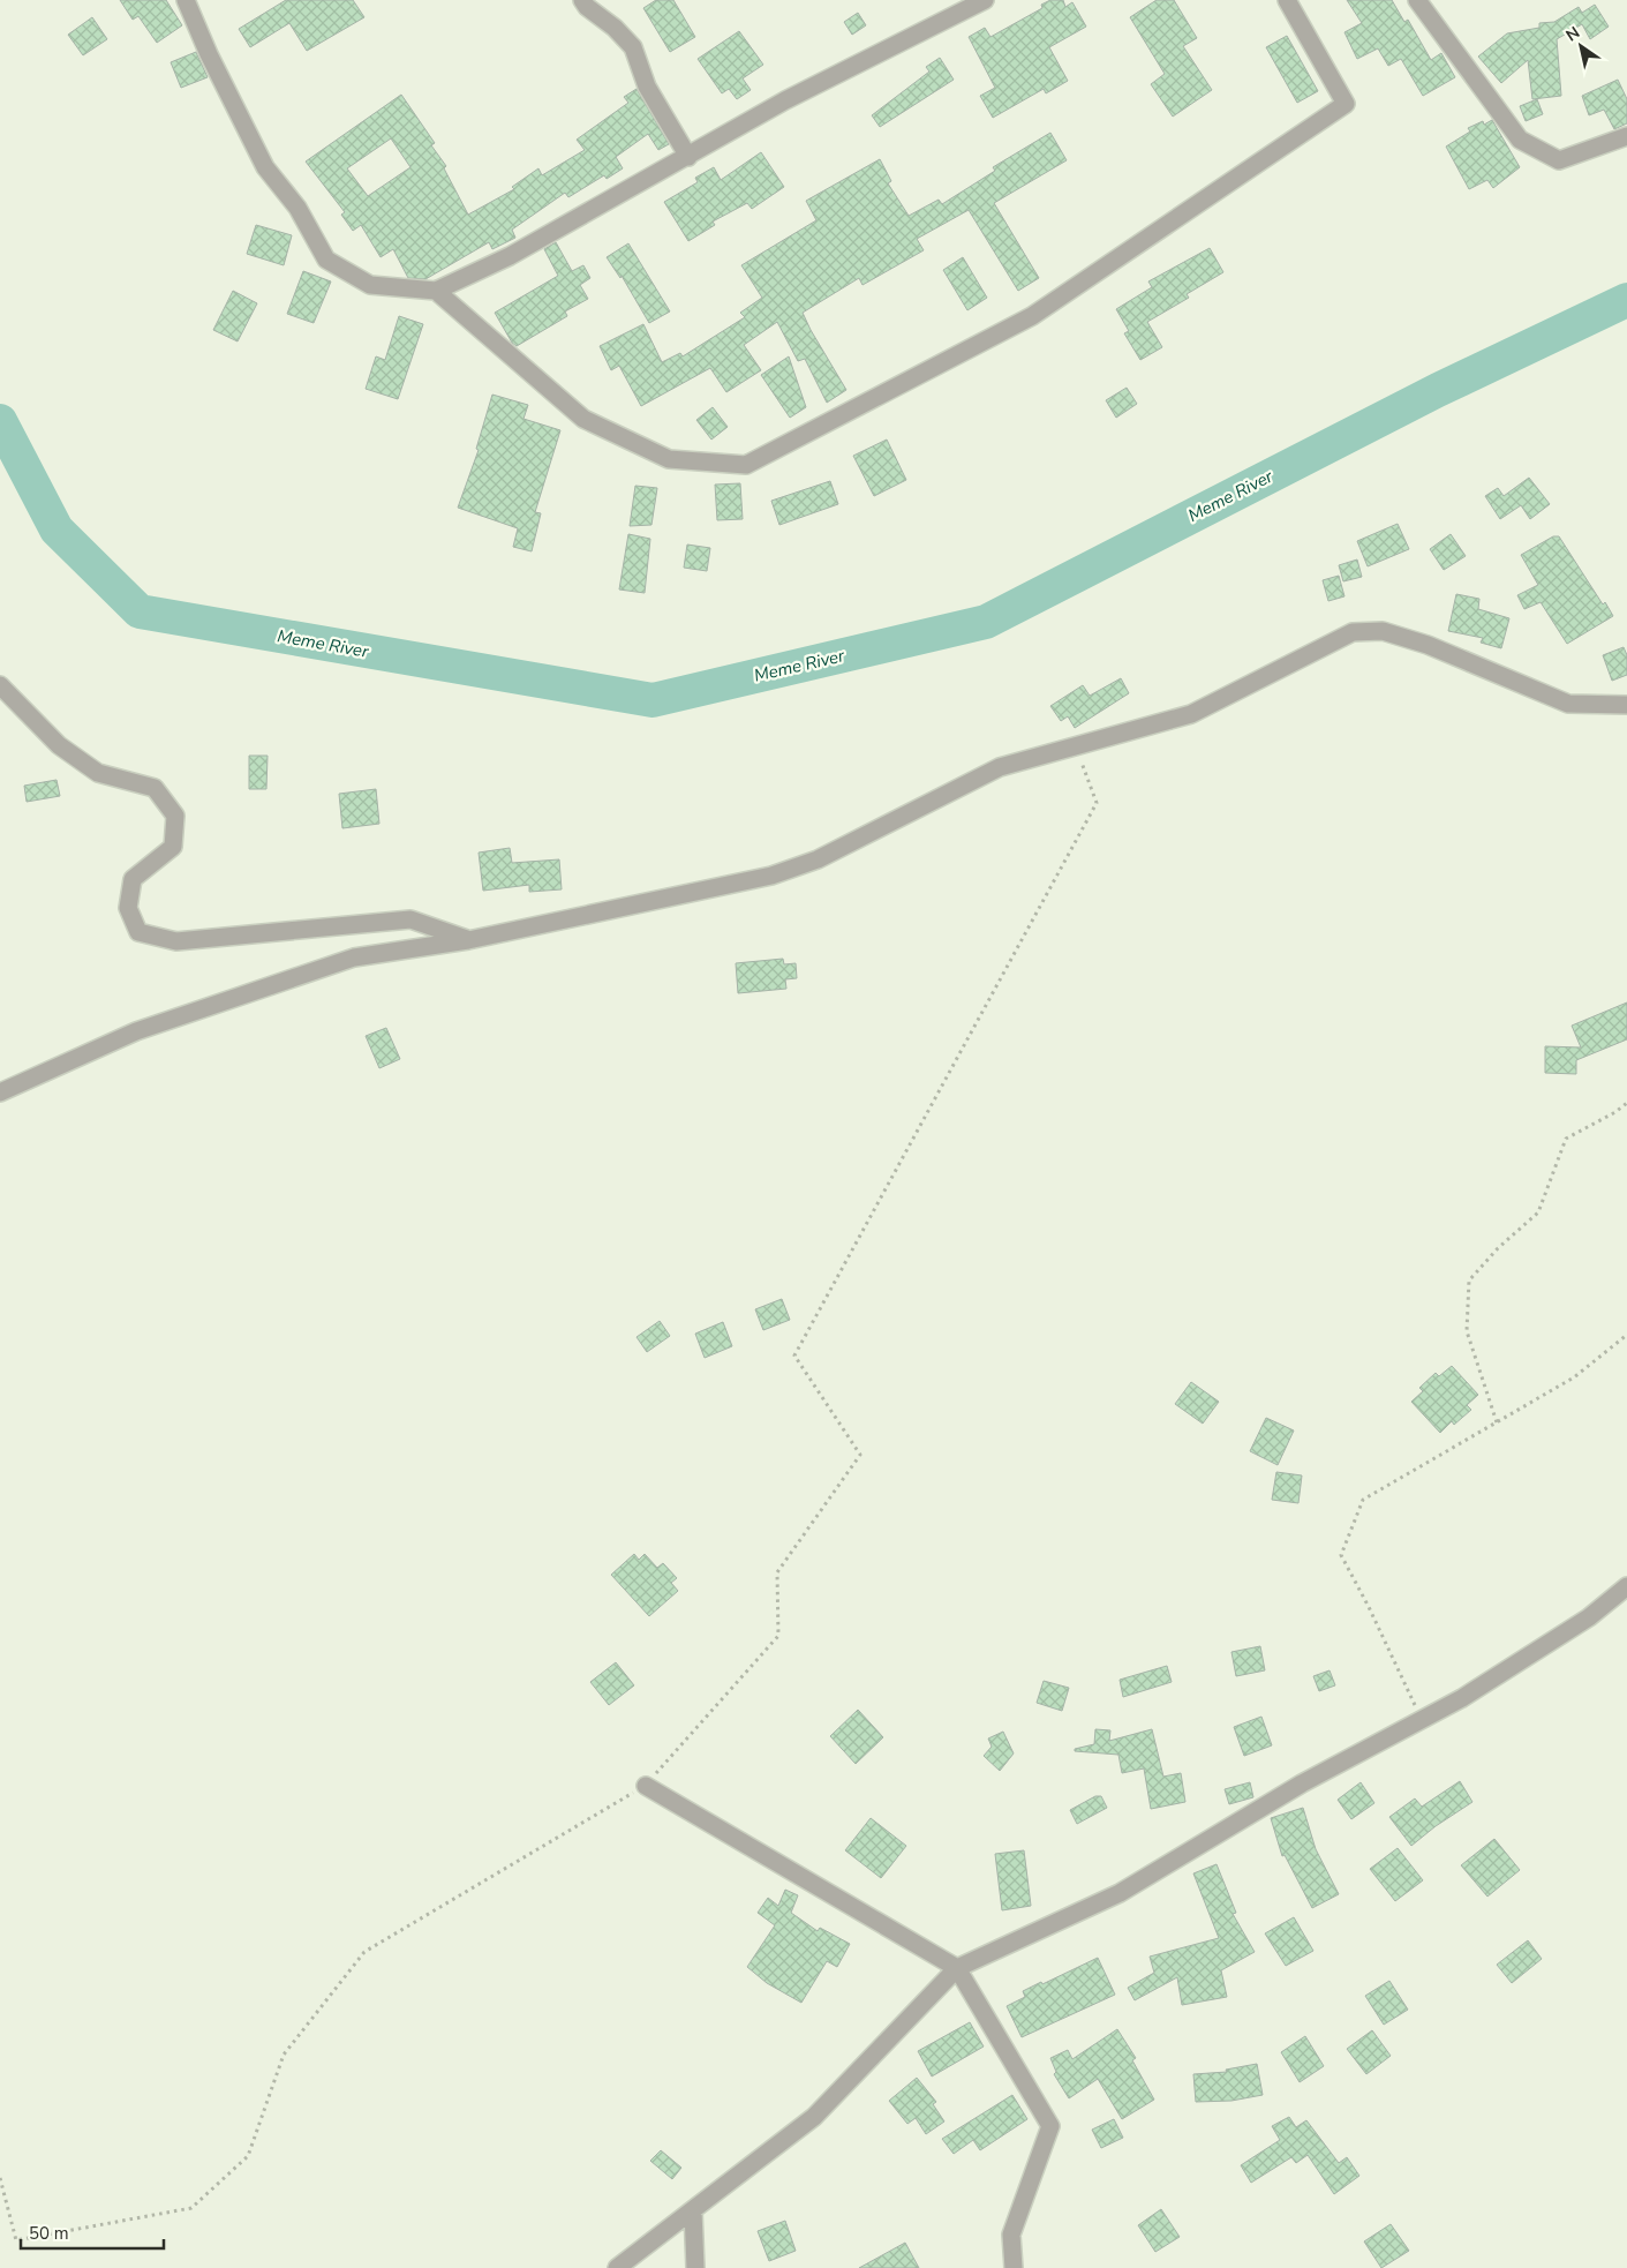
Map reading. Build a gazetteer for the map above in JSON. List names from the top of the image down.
{
  "water": ["Meme River"],
  "scale_bar": "50 m",
  "north": "top left"
}
